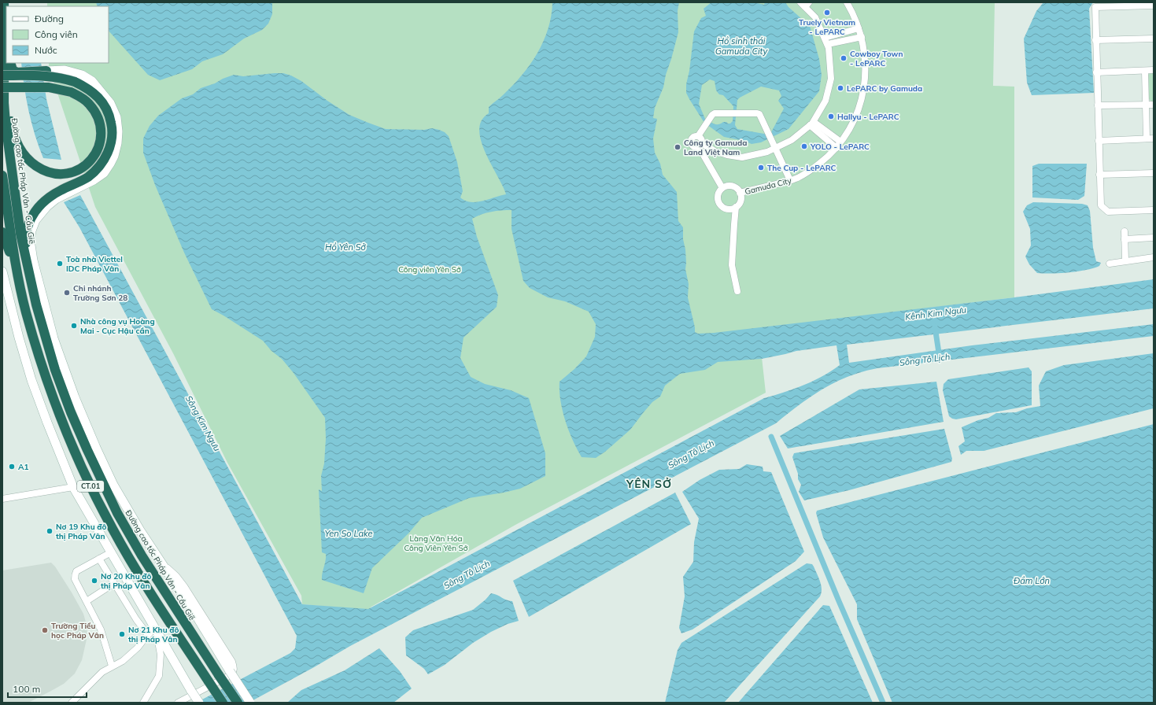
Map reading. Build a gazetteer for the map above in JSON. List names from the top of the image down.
{
  "streets": {
    "highway": ["Đường cao tốc Pháp Vân - Cầu Giẽ", "CT.01"],
    "street": ["Gamuda City"]
  },
  "districts": ["YÊN SỞ"],
  "water": [
    "Hồ sinh thái Gamuda City",
    "Hồ Yên Sở",
    "Kênh Kim Ngưu",
    "Sông Tô Lịch",
    "Sông Kim Ngưu",
    "Yen So Lake",
    "Đầm Lớn"
  ],
  "parks": ["Công viên Yên Sở", "Làng Văn Hóa Công Viên Yên Sở"],
  "places": [
    "Truely Vietnam - LePARC",
    "Cowboy Town - LePARC",
    "LePARC by Gamuda",
    "Hallyu - LePARC",
    "YOLO - LePARC",
    "Công ty Gamuda Land Việt Nam",
    "The Cup - LePARC",
    "Toà nhà Viettel IDC Pháp Vân",
    "Chi nhánh Trường Sơn 28",
    "Nhà công vụ Hoàng Mai - Cục Hậu cần",
    "A1",
    "Nơ 19 Khu đô thị Pháp Vân",
    "Nơ 20 Khu đô thị Pháp Vân",
    "Trường Tiểu học Pháp Vân",
    "Nơ 21 Khu đô thị Pháp Vân"
  ],
  "legend": ["Đường", "Công viên", "Nước"],
  "scale_bar": "100 m"
}
